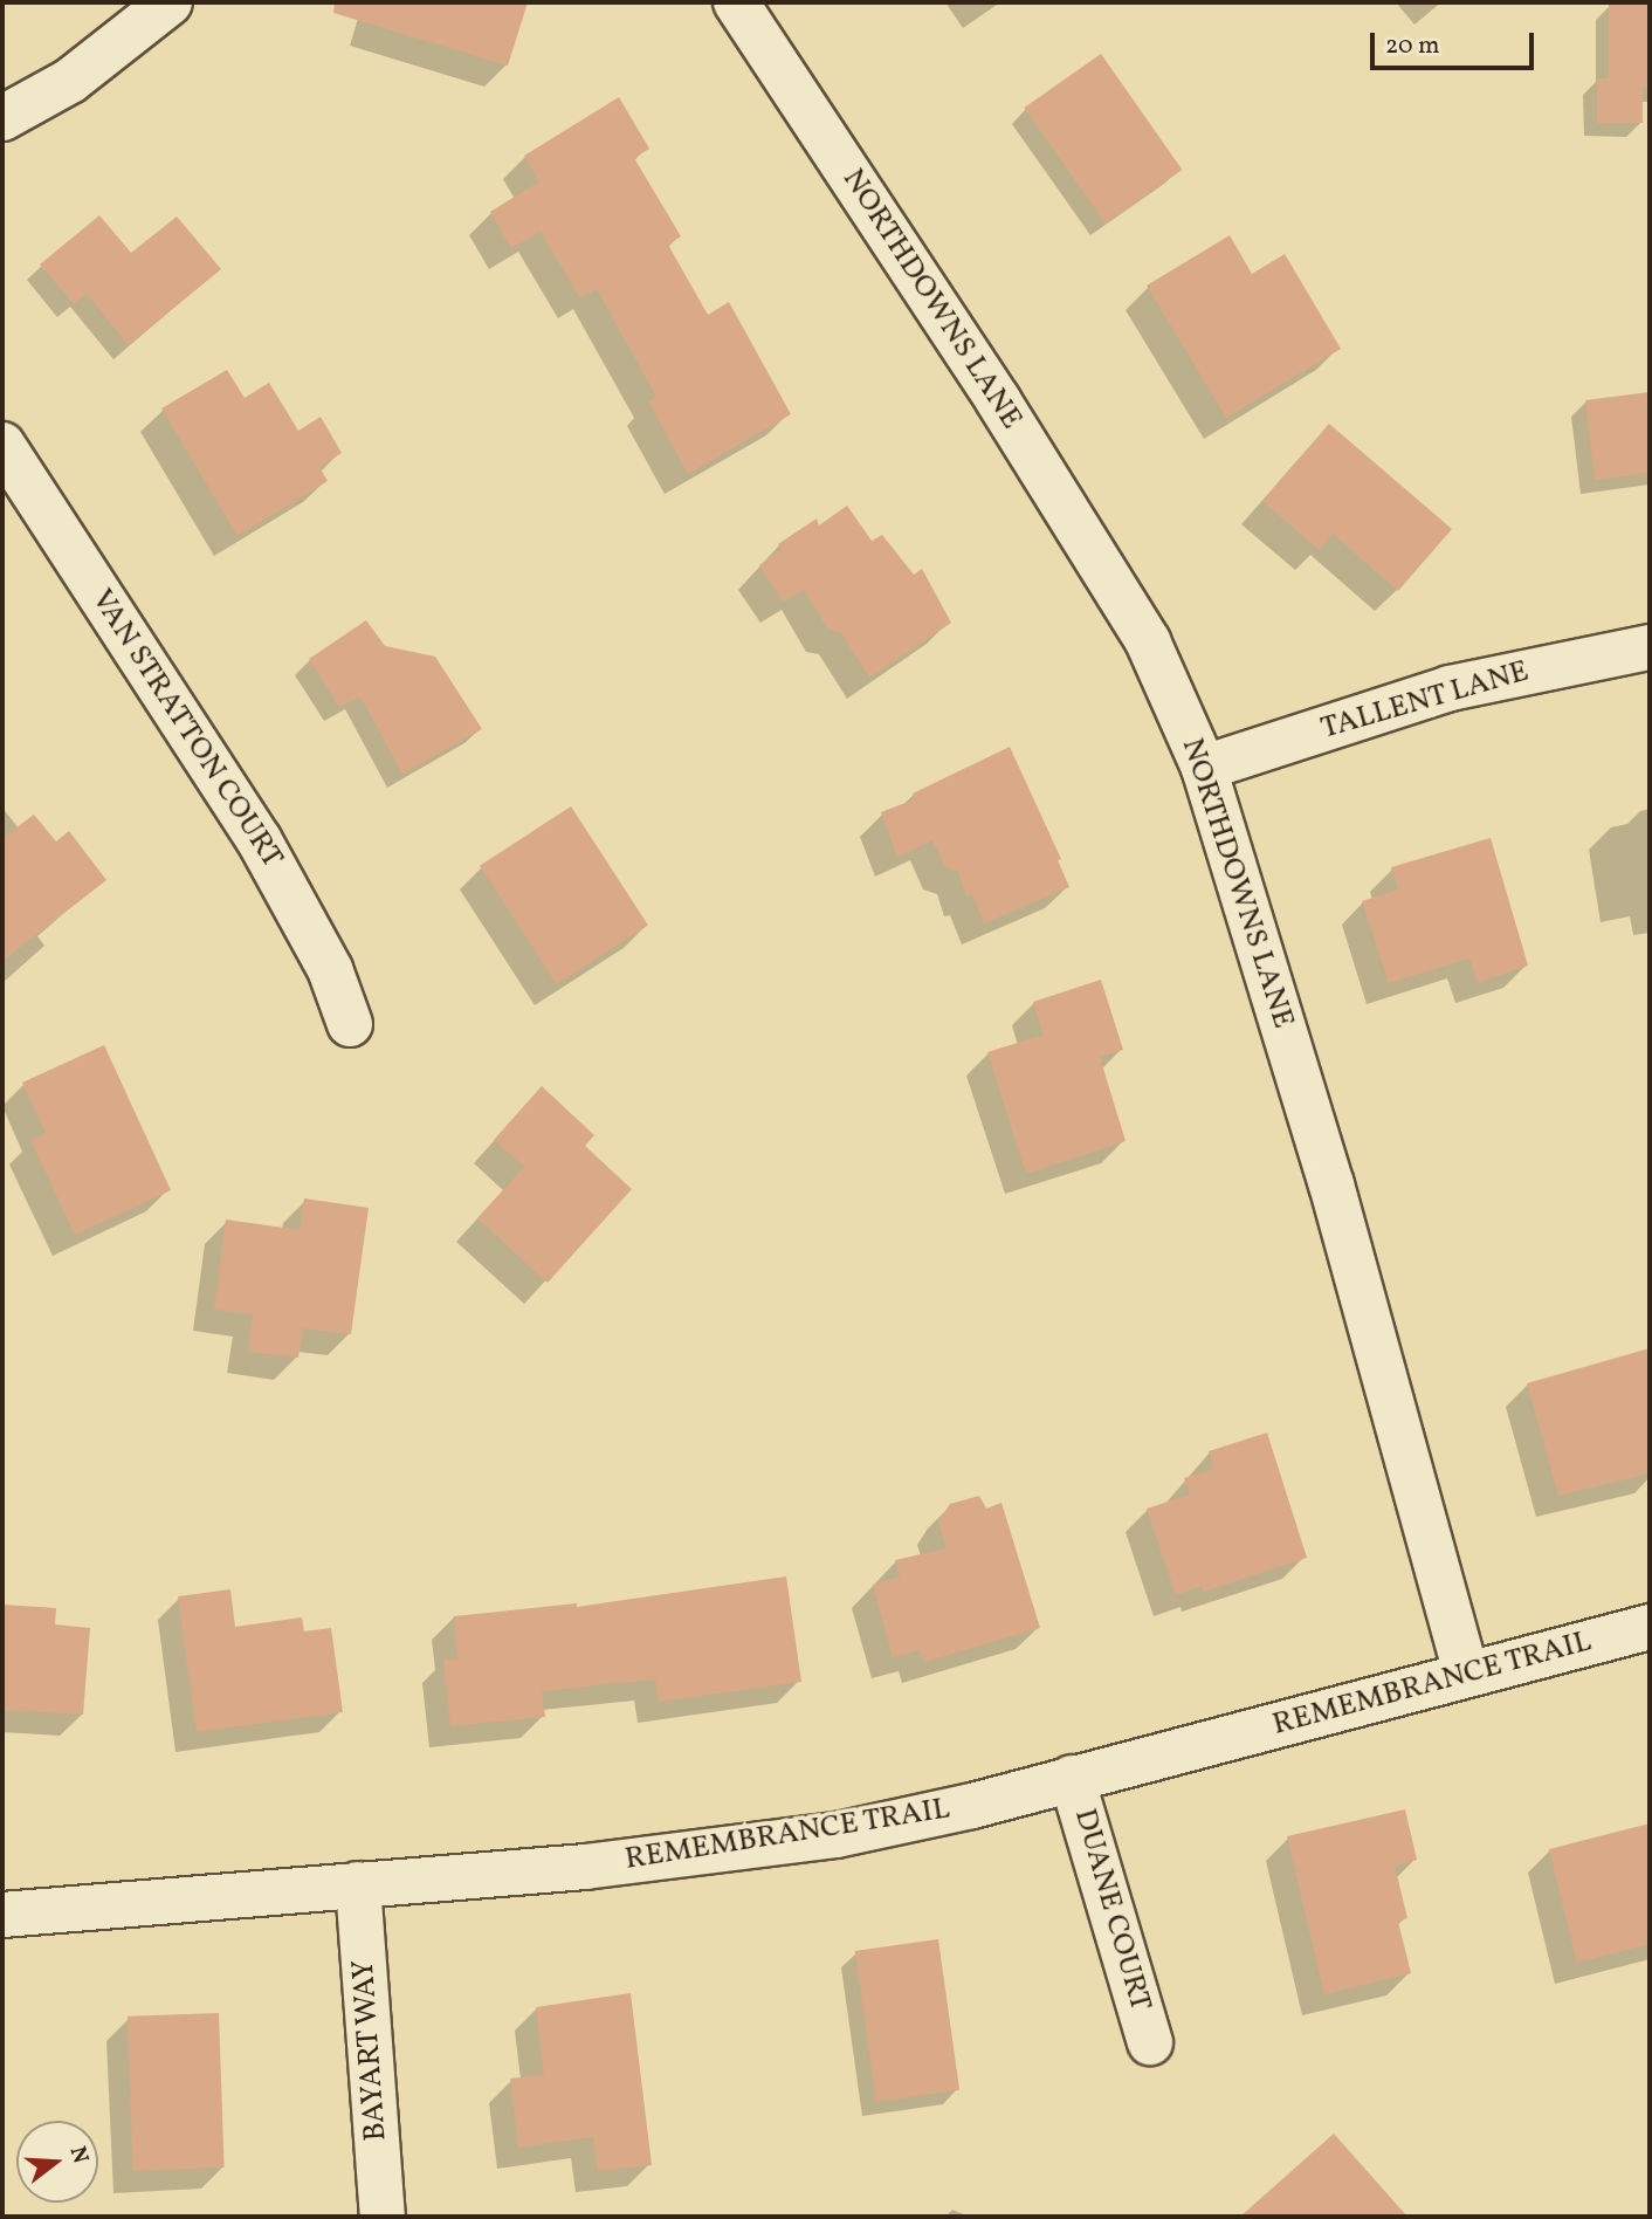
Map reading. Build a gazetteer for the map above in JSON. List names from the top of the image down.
{
  "streets": {
    "street": [
      "NORTHDOWNS LANE",
      "TALLENT LANE",
      "VAN STRATTON COURT",
      "REMEMBRANCE TRAIL",
      "DUANE COURT",
      "BAYART WAY"
    ]
  },
  "crossings": [
    ["NORTHDOWNS LANE", "TALLENT LANE"],
    ["NORTHDOWNS LANE", "REMEMBRANCE TRAIL"],
    ["REMEMBRANCE TRAIL", "DUANE COURT"],
    ["REMEMBRANCE TRAIL", "BAYART WAY"]
  ],
  "scale_bar": "20 m",
  "north": "right"
}
